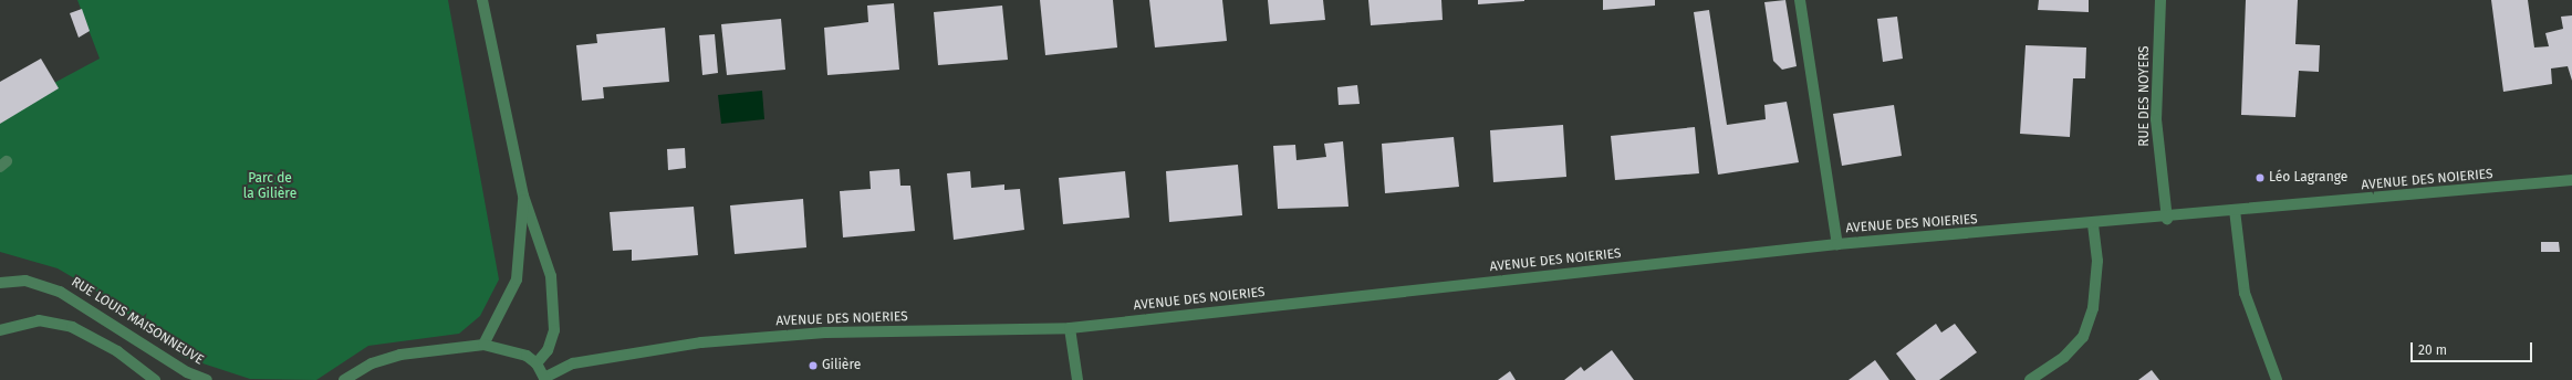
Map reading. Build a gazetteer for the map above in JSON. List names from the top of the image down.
{
  "streets": {
    "street": ["RUE DES NOYERS", "AVENUE DES NOIERIES", "RUE LOUIS MAISONNEUVE"]
  },
  "crossings": [
    ["RUE DES NOYERS", "AVENUE DES NOIERIES"]
  ],
  "parks": ["Parc de la Gilière"],
  "places": ["Léo Lagrange", "Gilière"],
  "scale_bar": "20 m"
}
